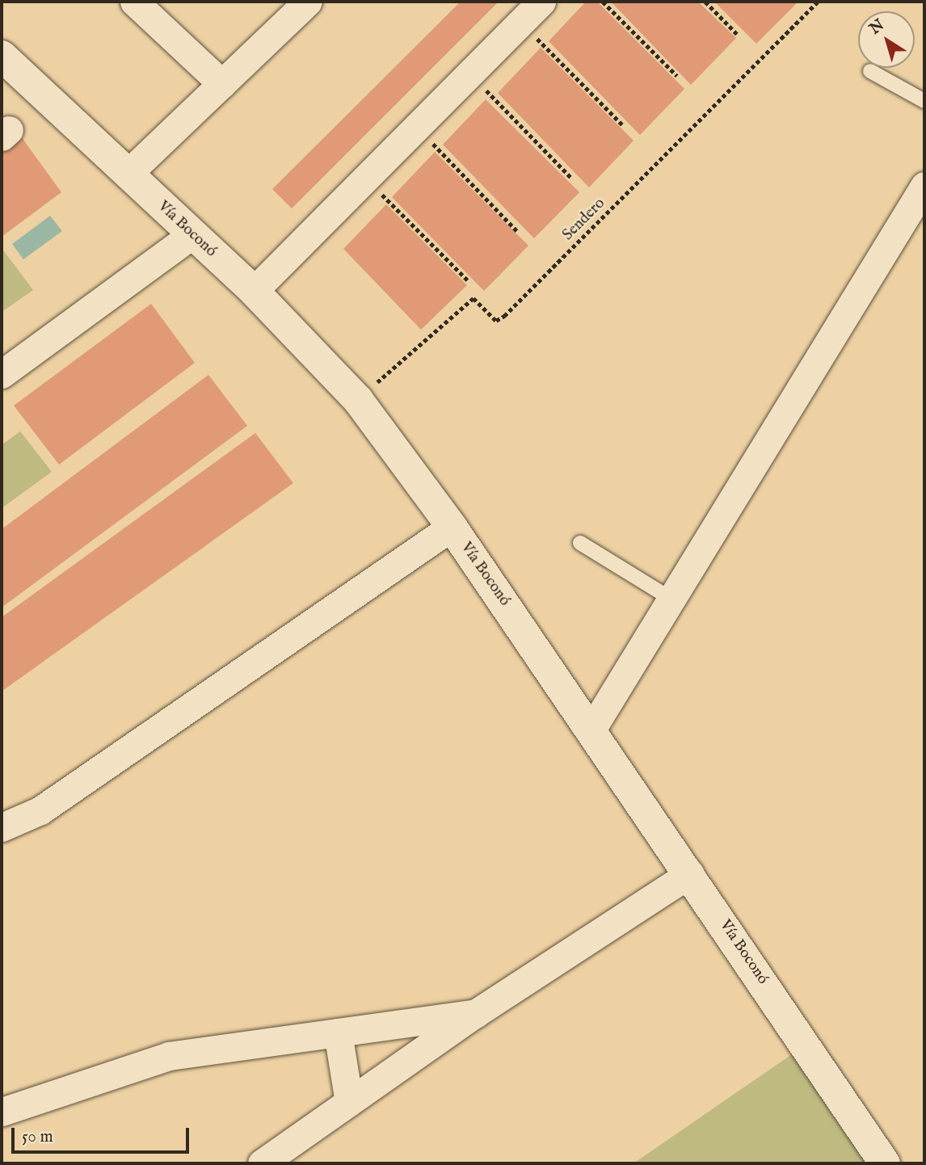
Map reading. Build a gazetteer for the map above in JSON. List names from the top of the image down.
{
  "streets": {
    "main road": ["Vía Boconó"],
    "path": ["Sendero"]
  },
  "crossings": [
    ["Sendero", "Vía Boconó"]
  ],
  "scale_bar": "50 m",
  "north": "top left"
}
